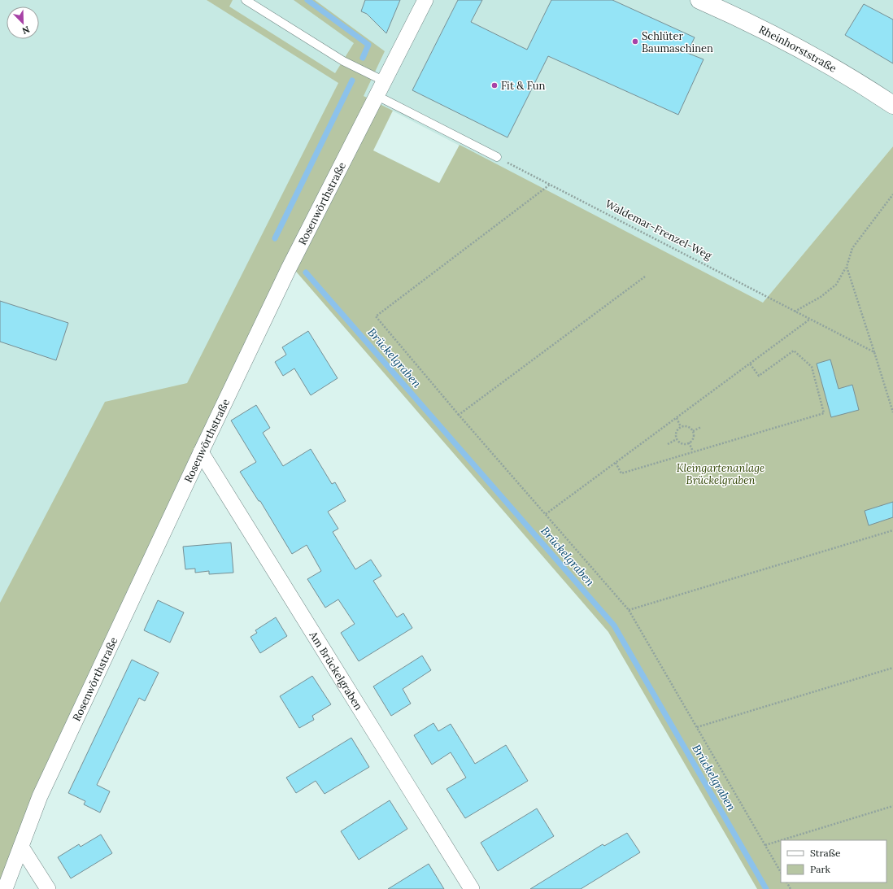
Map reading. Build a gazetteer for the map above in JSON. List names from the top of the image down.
{
  "streets": {
    "street": ["Rheinhorststraße", "Rosenwörthstraße", "Am Brückelgraben"],
    "path": ["Waldemar-Frenzel-Weg"]
  },
  "crossings": [
    ["Rosenwörthstraße", "Am Brückelgraben"]
  ],
  "water": ["Brückelgraben"],
  "parks": ["Kleingartenanlage Brückelgraben"],
  "places": ["Schlüter Baumaschinen", "Fit & Fun"],
  "legend": ["Straße", "Park"],
  "north": "bottom right"
}
